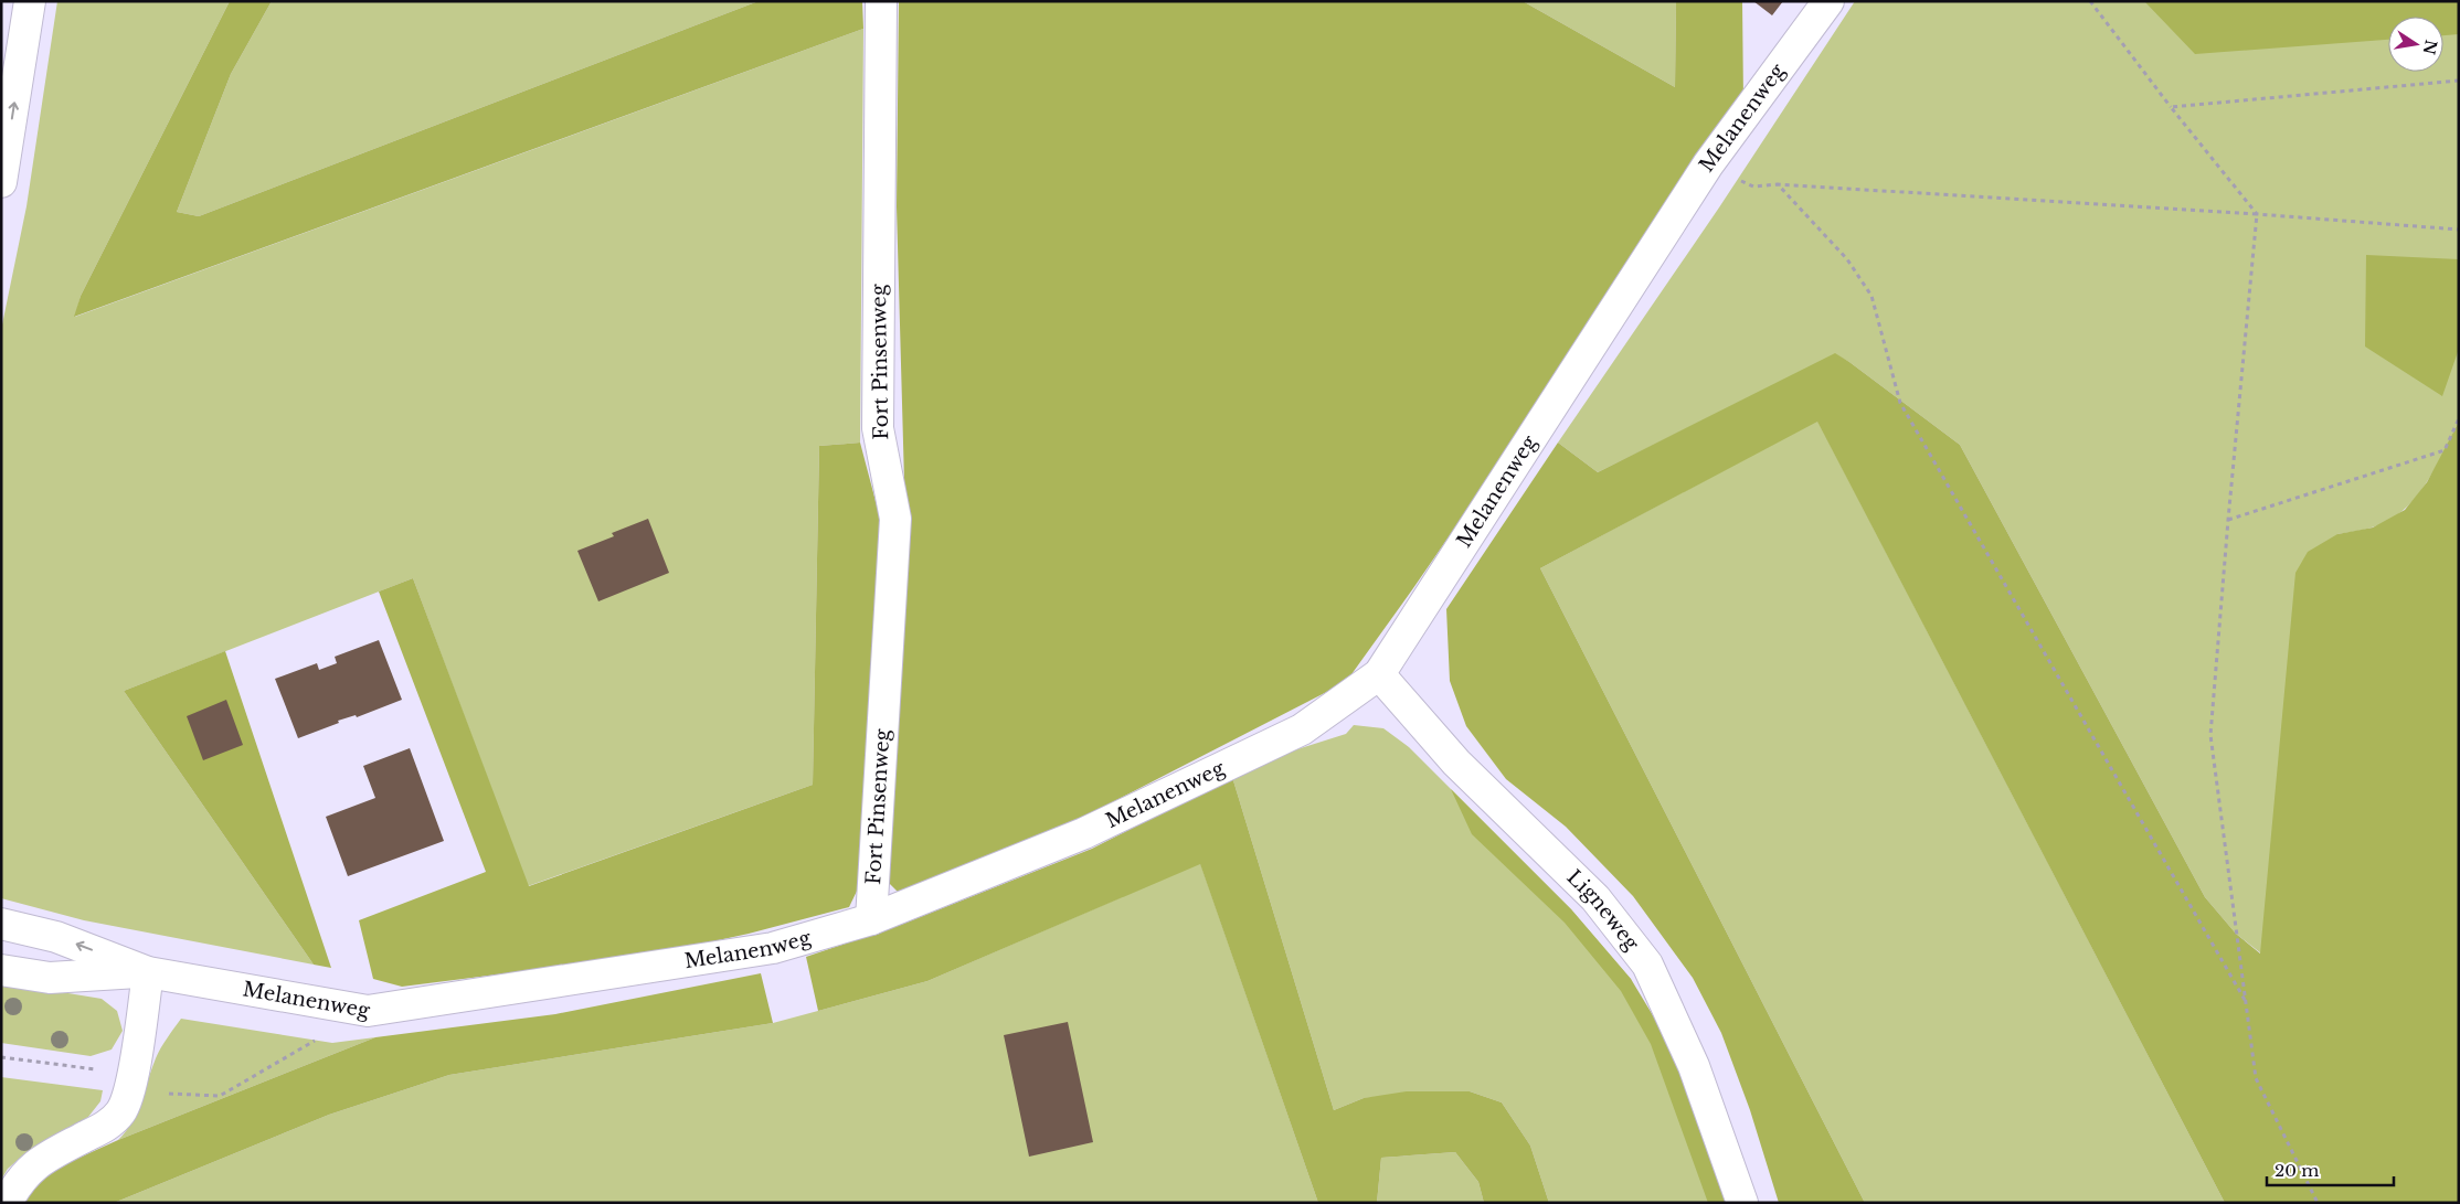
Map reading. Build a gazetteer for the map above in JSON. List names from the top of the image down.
{
  "streets": {
    "street": ["Melanenweg", "Fort Pinsenweg", "Ligneweg"]
  },
  "crossings": [
    ["Melanenweg", "Fort Pinsenweg"],
    ["Melanenweg", "Ligneweg"]
  ],
  "scale_bar": "20 m",
  "north": "right"
}
